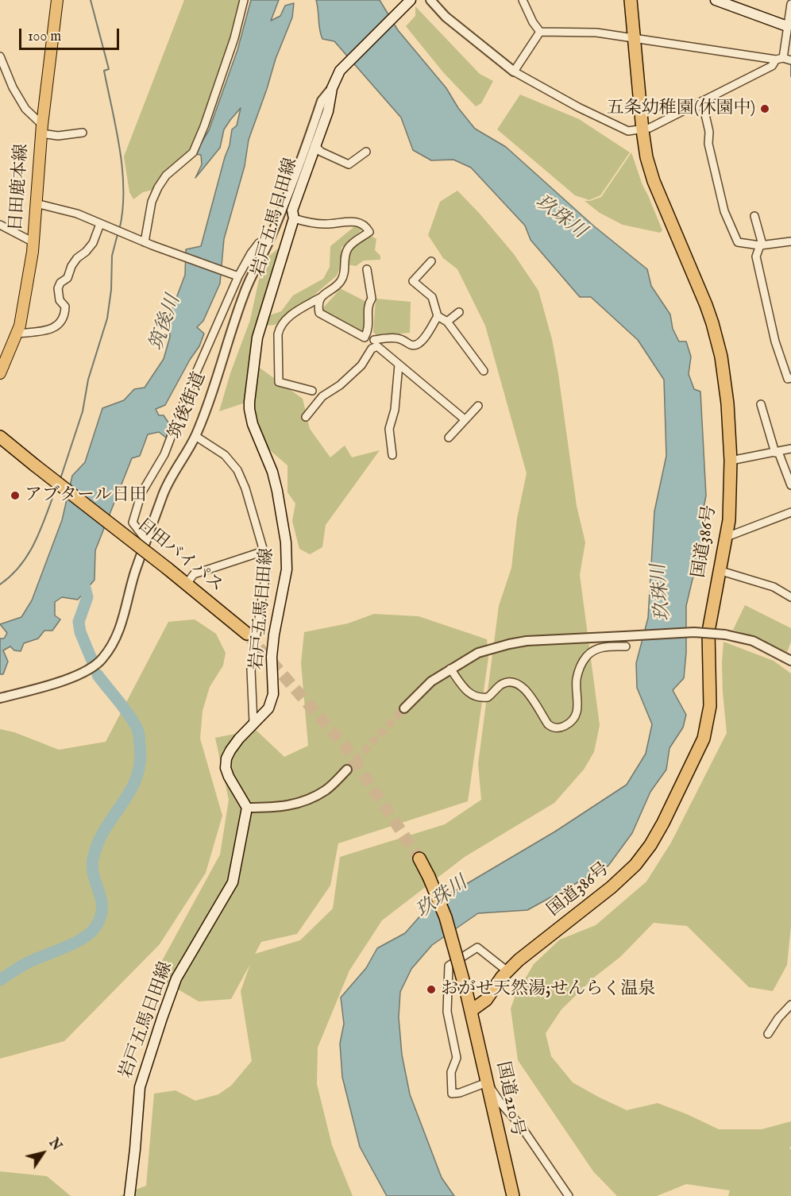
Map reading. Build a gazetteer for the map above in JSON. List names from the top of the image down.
{
  "streets": {
    "highway": ["国道386号", "日田バイパス", "国道210号"],
    "main road": ["日田鹿本線", "岩戸五馬日田線"],
    "street": ["筑後街道"]
  },
  "crossings": [
    ["岩戸五馬日田線", "筑後街道"],
    ["国道386号", "国道210号"]
  ],
  "water": ["玖珠川", "筑後川"],
  "places": ["五条幼稚園(休園中)", "アブタール日田", "おがせ天然湯;せんらく温泉"],
  "scale_bar": "100 m",
  "north": "top right"
}
